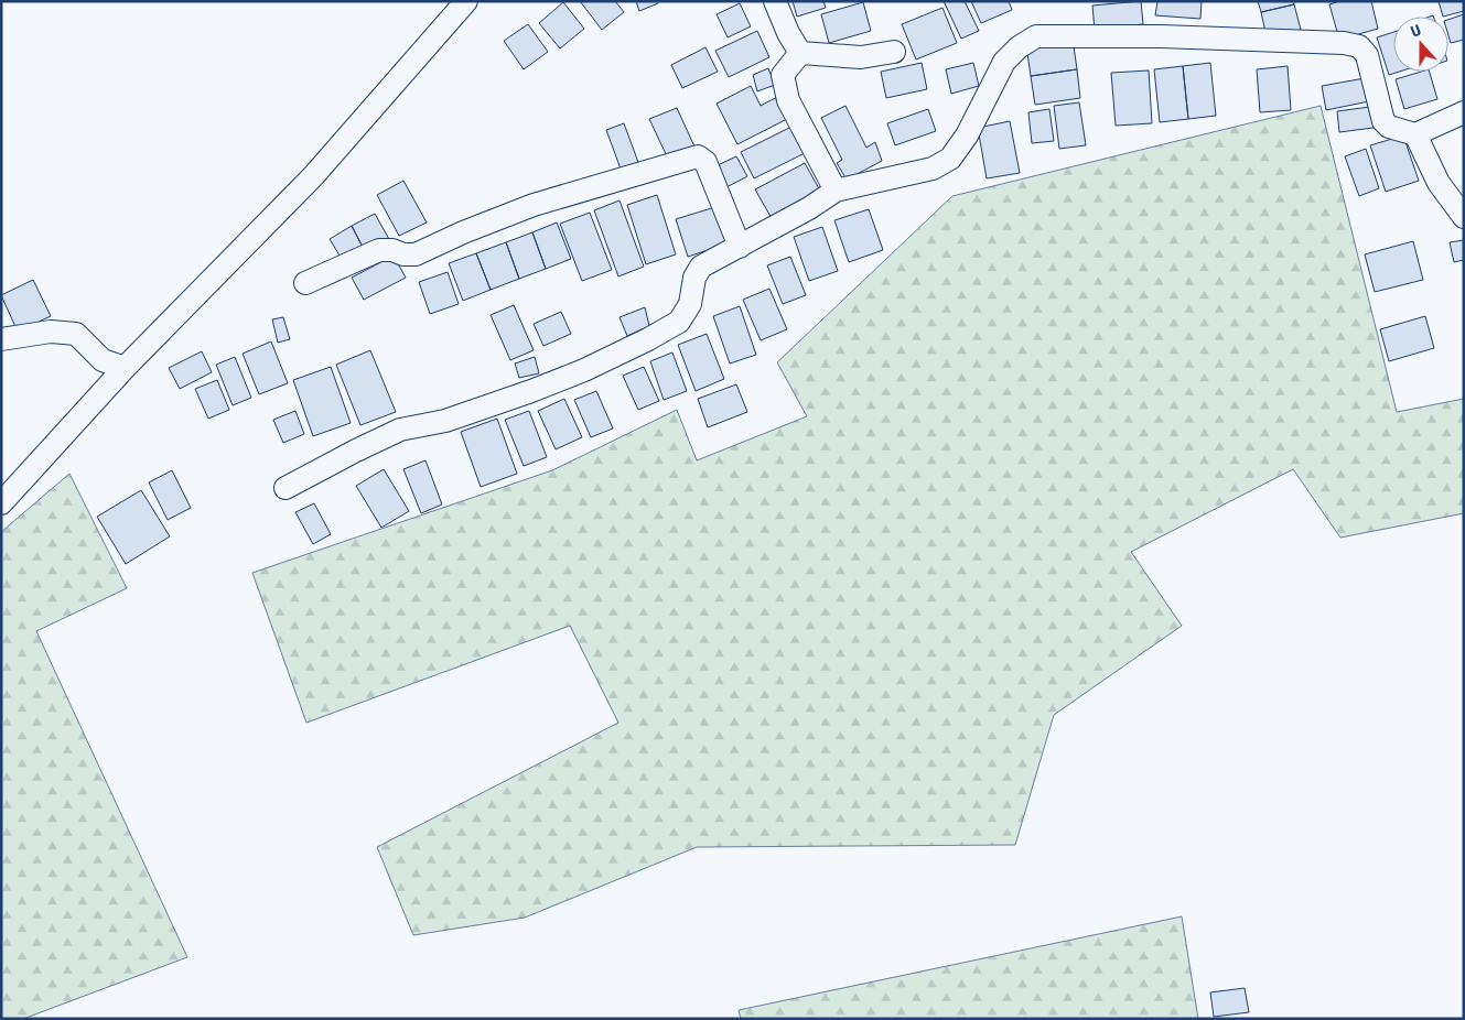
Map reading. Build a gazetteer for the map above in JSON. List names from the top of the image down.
{
  "north": "top"
}
